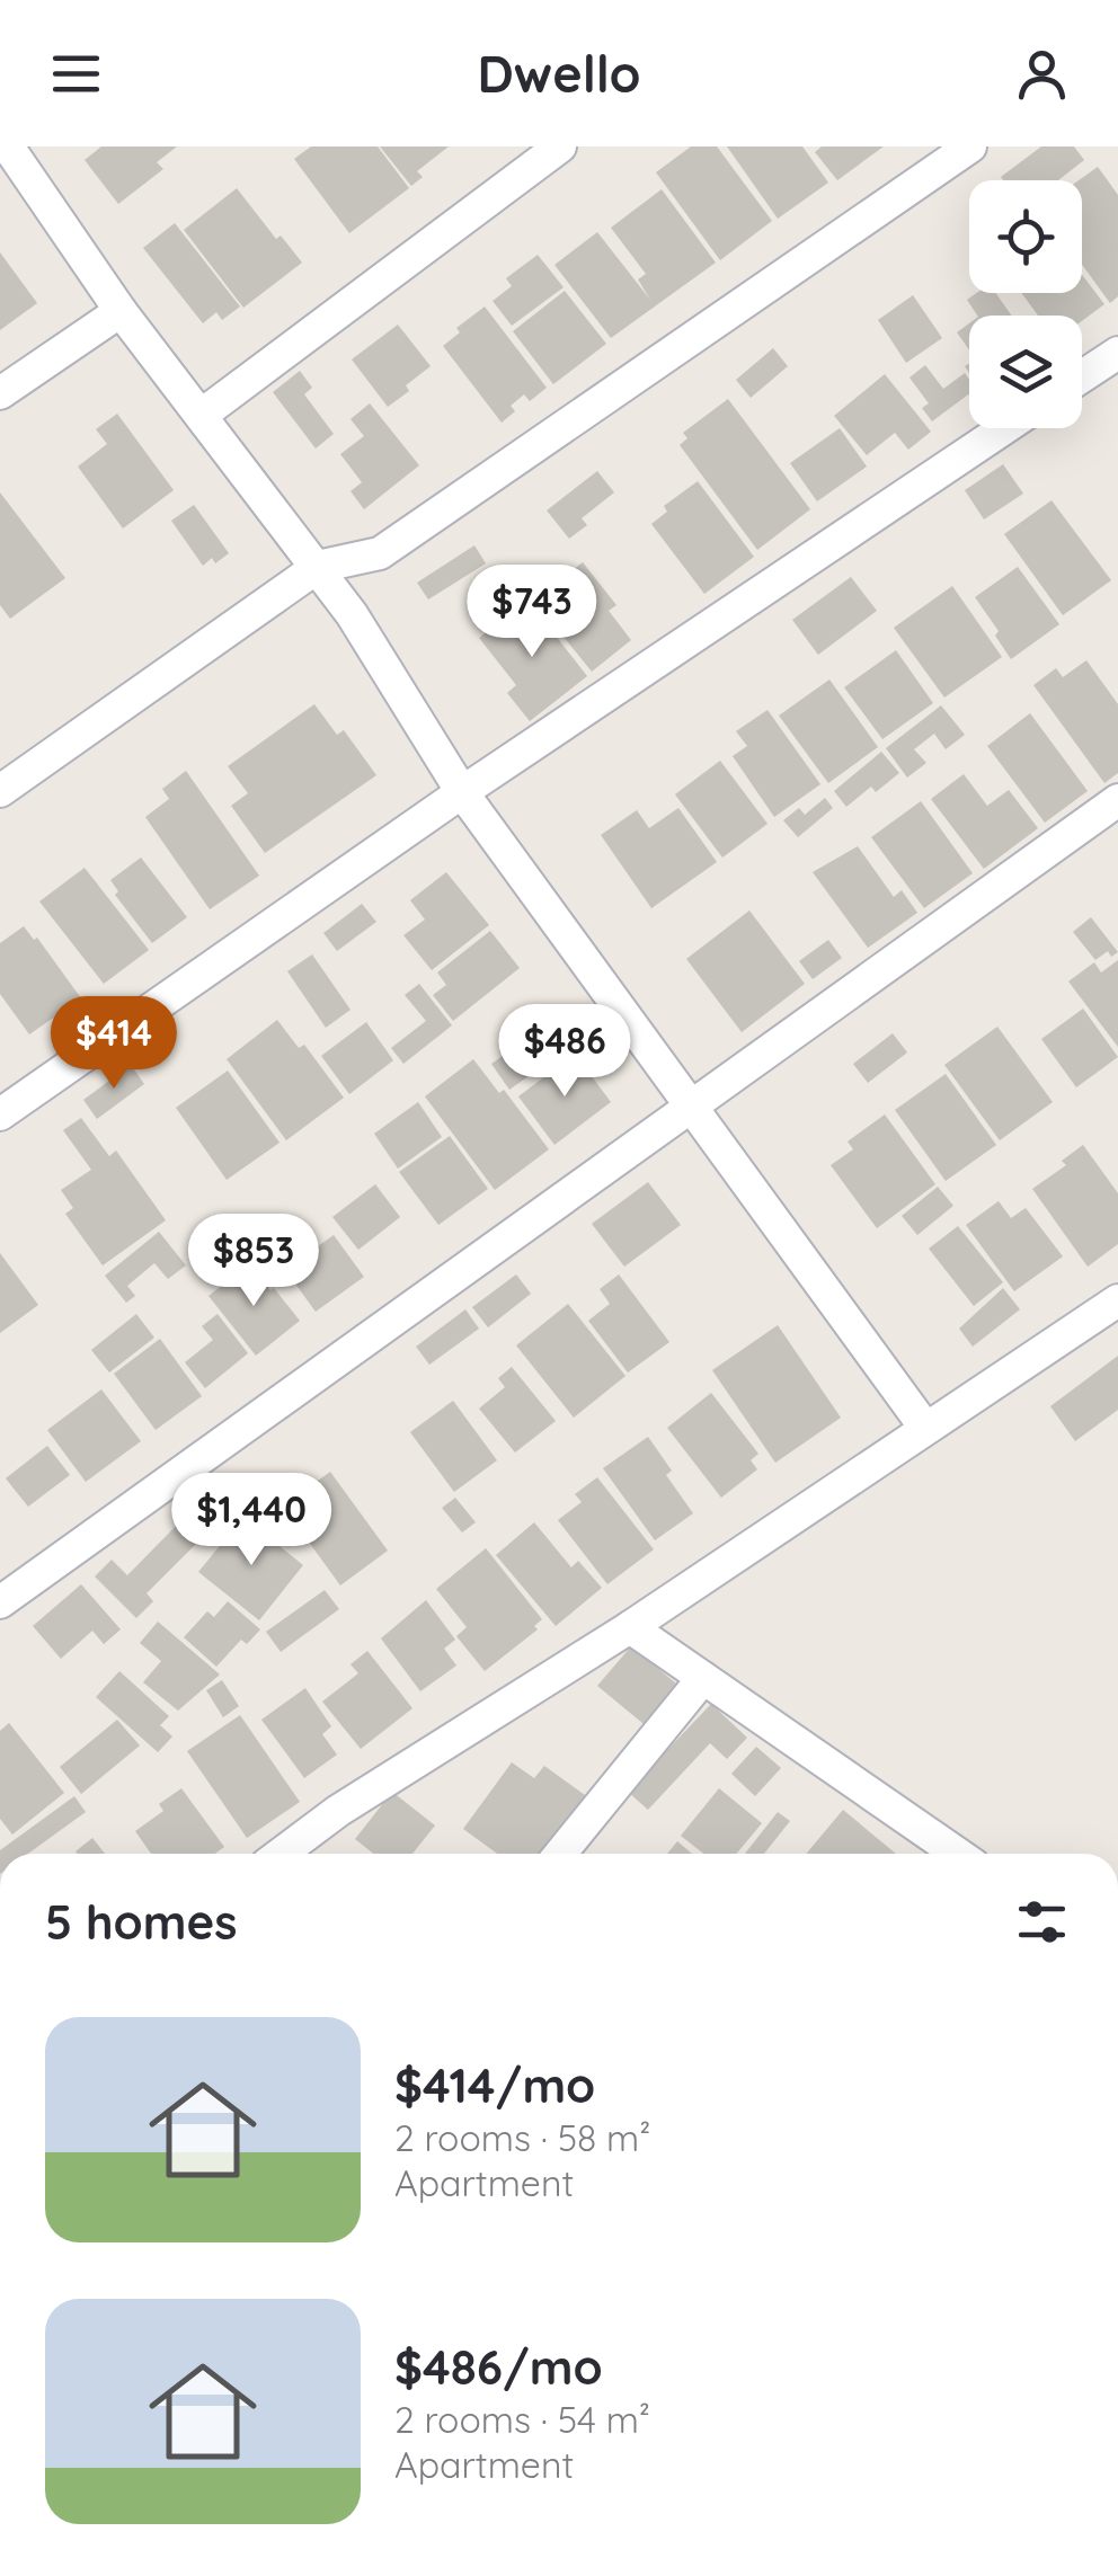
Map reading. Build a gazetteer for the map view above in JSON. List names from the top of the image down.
{
  "page": {
    "header": "Dwello",
    "price": [
      "$743",
      "$414",
      "$486",
      "$853",
      "$1,440"
    ],
    "heading": "5 homes",
    "list": [
      {
        "name": "$414/mo",
        "note": "2 rooms · 58 m² · Apartment"
      },
      {
        "name": "$486/mo",
        "note": "2 rooms · 54 m² · Apartment"
      }
    ]
  }
}
